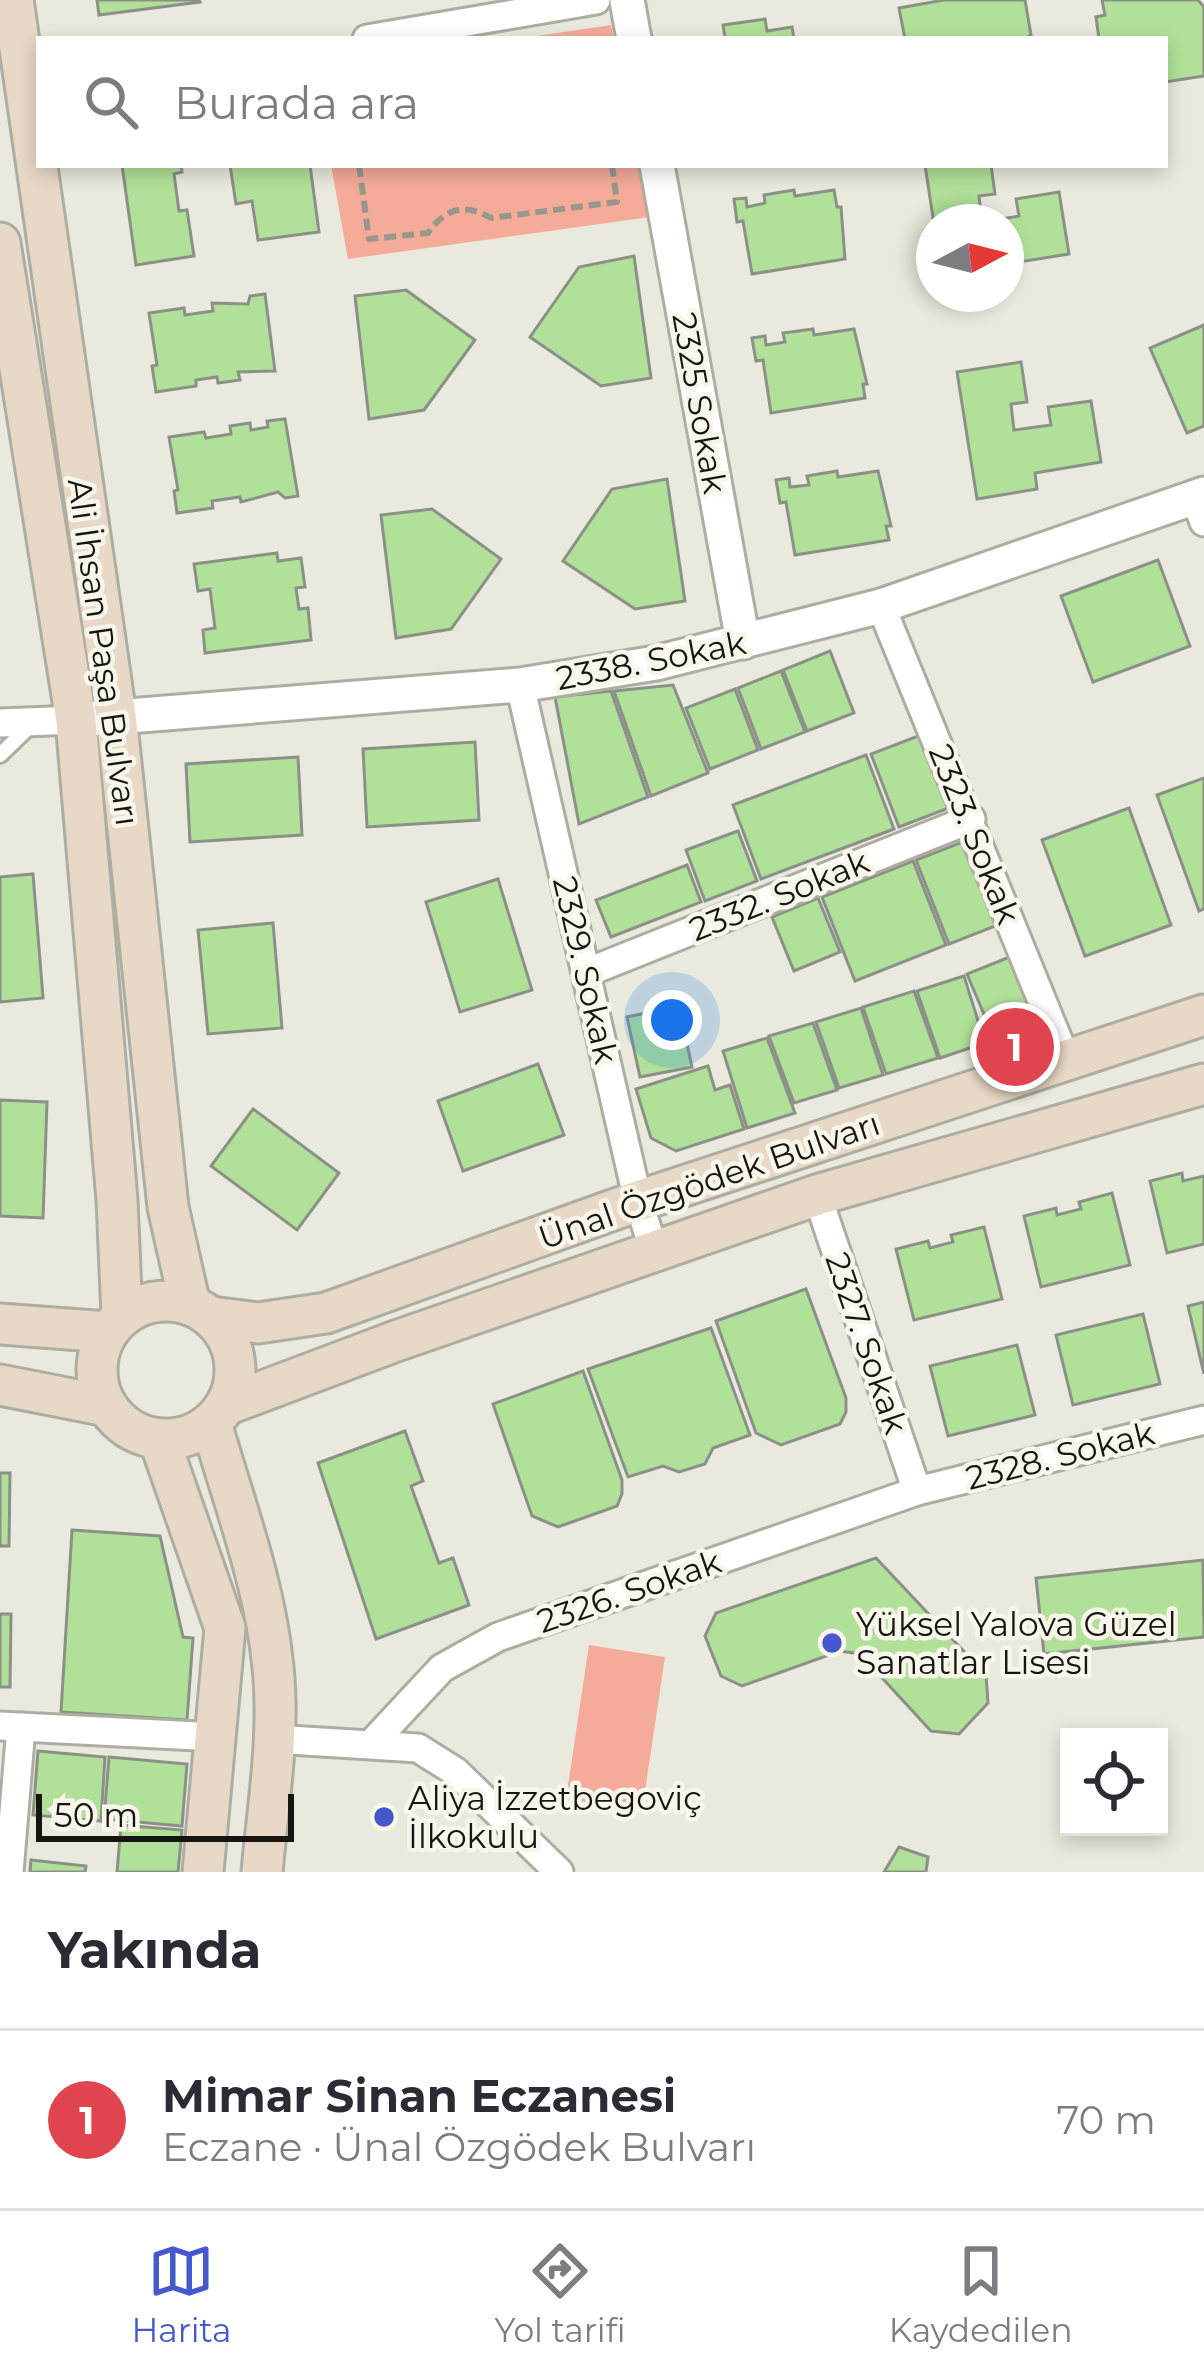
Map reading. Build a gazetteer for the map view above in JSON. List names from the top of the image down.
{
  "streets": {
    "main road": ["Ali İhsan Paşa Bulvarı", "Ünal Özgödek Bulvarı"],
    "street": [
      "2325 Sokak",
      "2338. Sokak",
      "2323. Sokak",
      "2332. Sokak",
      "2329. Sokak",
      "2327. Sokak",
      "2328. Sokak",
      "2326. Sokak"
    ]
  },
  "crossings": [
    ["2325 Sokak", "2338. Sokak"],
    ["Ali İhsan Paşa Bulvarı", "2338. Sokak"],
    ["Ali İhsan Paşa Bulvarı", "Ünal Özgödek Bulvarı"],
    ["2338. Sokak", "2323. Sokak"],
    ["2338. Sokak", "2329. Sokak"],
    ["2323. Sokak", "2332. Sokak"],
    ["2323. Sokak", "Ünal Özgödek Bulvarı"],
    ["2332. Sokak", "2329. Sokak"],
    ["2329. Sokak", "Ünal Özgödek Bulvarı"],
    ["Ünal Özgödek Bulvarı", "2327. Sokak"],
    ["2327. Sokak", "2328. Sokak"],
    ["2327. Sokak", "2326. Sokak"],
    ["2328. Sokak", "2326. Sokak"]
  ],
  "places": ["Yüksel Yalova Güzel Sanatlar Lisesi", "Aliya İzzetbegoviç İlkokulu"],
  "scale_bar": "50 m",
  "north": "right",
  "page": {
    "search": "Burada ara",
    "pins": "1",
    "scale": "50 m",
    "heading": "Yakında",
    "list": [
      {
        "mark": "1",
        "name": "Mimar Sinan Eczanesi",
        "note": "Eczane · Ünal Özgödek Bulvarı",
        "value": "70 m"
      }
    ],
    "nav": ["Harita", "Yol tarifi", "Kaydedilen"]
  }
}
